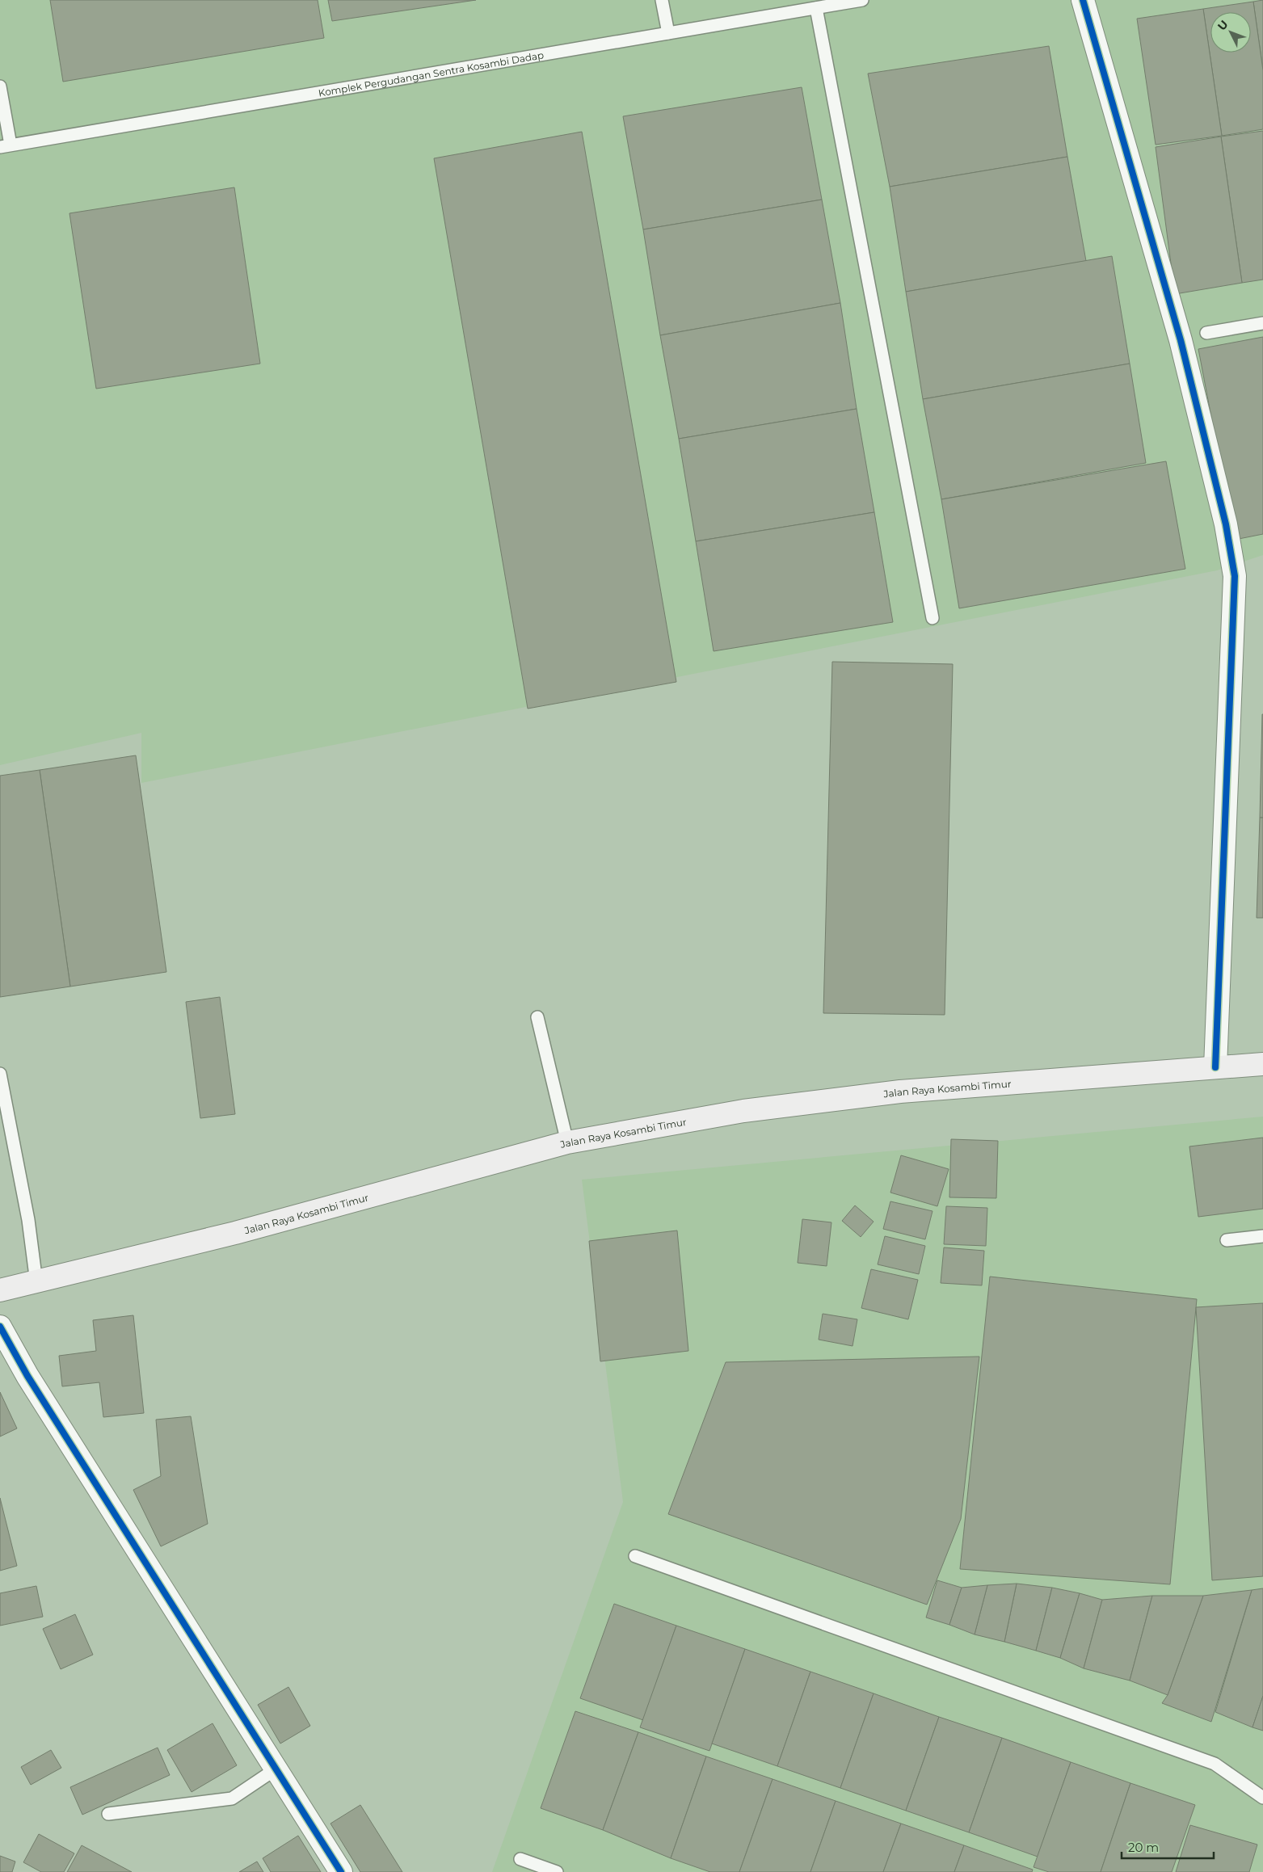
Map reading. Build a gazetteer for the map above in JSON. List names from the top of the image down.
{
  "streets": {
    "main road": ["Jalan Raya Kosambi Timur"],
    "lane": ["Komplek Pergudangan Sentra Kosambi Dadap"]
  },
  "scale_bar": "20 m",
  "north": "top left"
}
